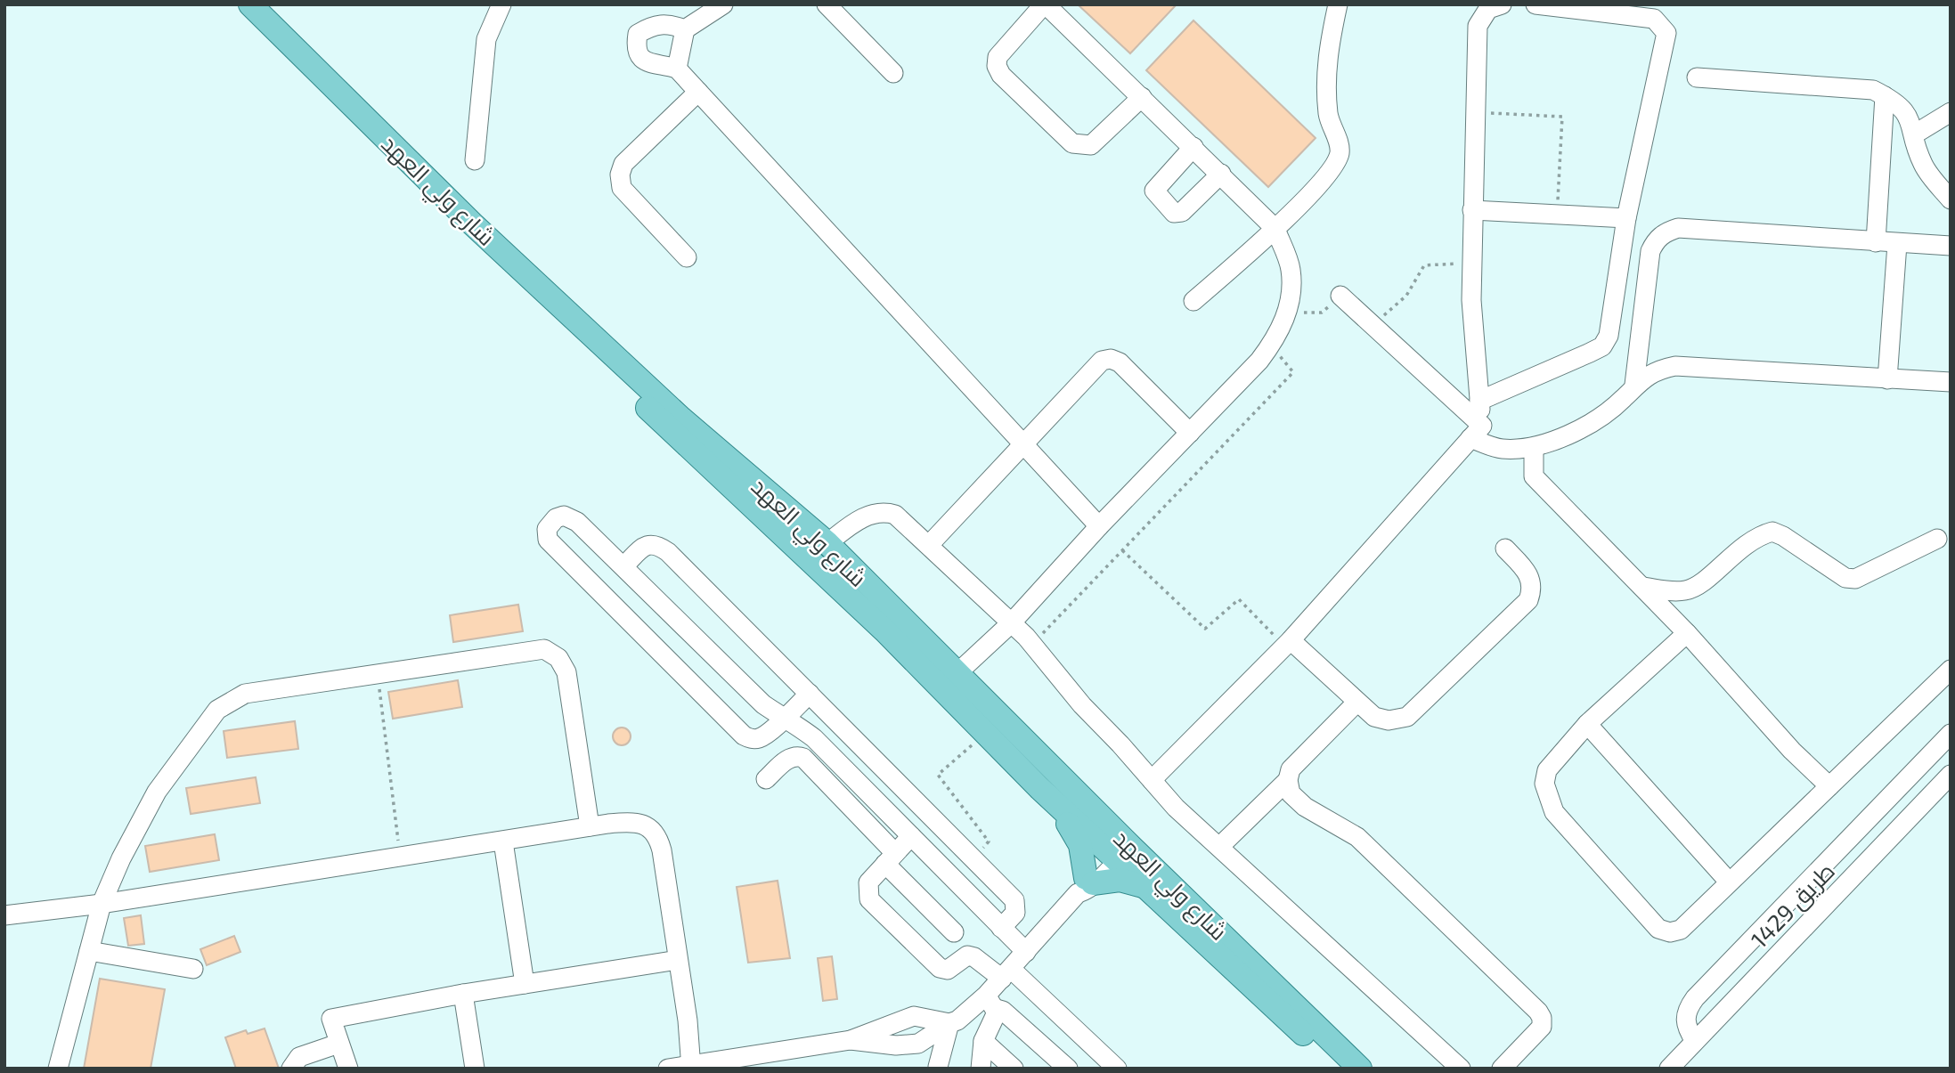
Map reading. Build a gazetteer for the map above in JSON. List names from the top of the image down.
{
  "streets": {
    "main road": ["شارع ولي العهد"],
    "street": ["طريق 1429"]
  }
}
